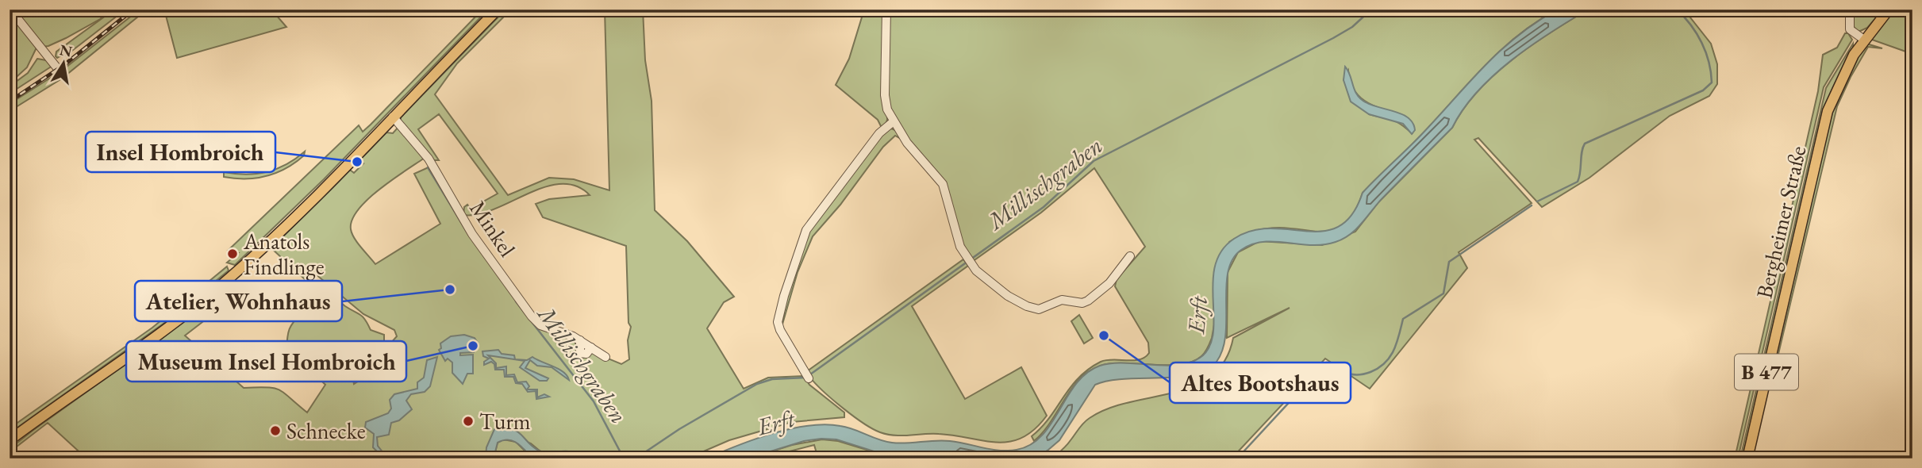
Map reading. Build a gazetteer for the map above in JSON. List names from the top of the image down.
{
  "streets": {
    "main road": ["Bergheimer Straße", "B 477"],
    "street": ["Minkel"]
  },
  "water": ["Millischgraben", "Erft"],
  "places": [
    "Insel Hombroich",
    "Anatols Findlinge",
    "Atelier, Wohnhaus",
    "Altes Bootshaus",
    "Museum Insel Hombroich",
    "Turm",
    "Schnecke"
  ],
  "north": "top"
}
